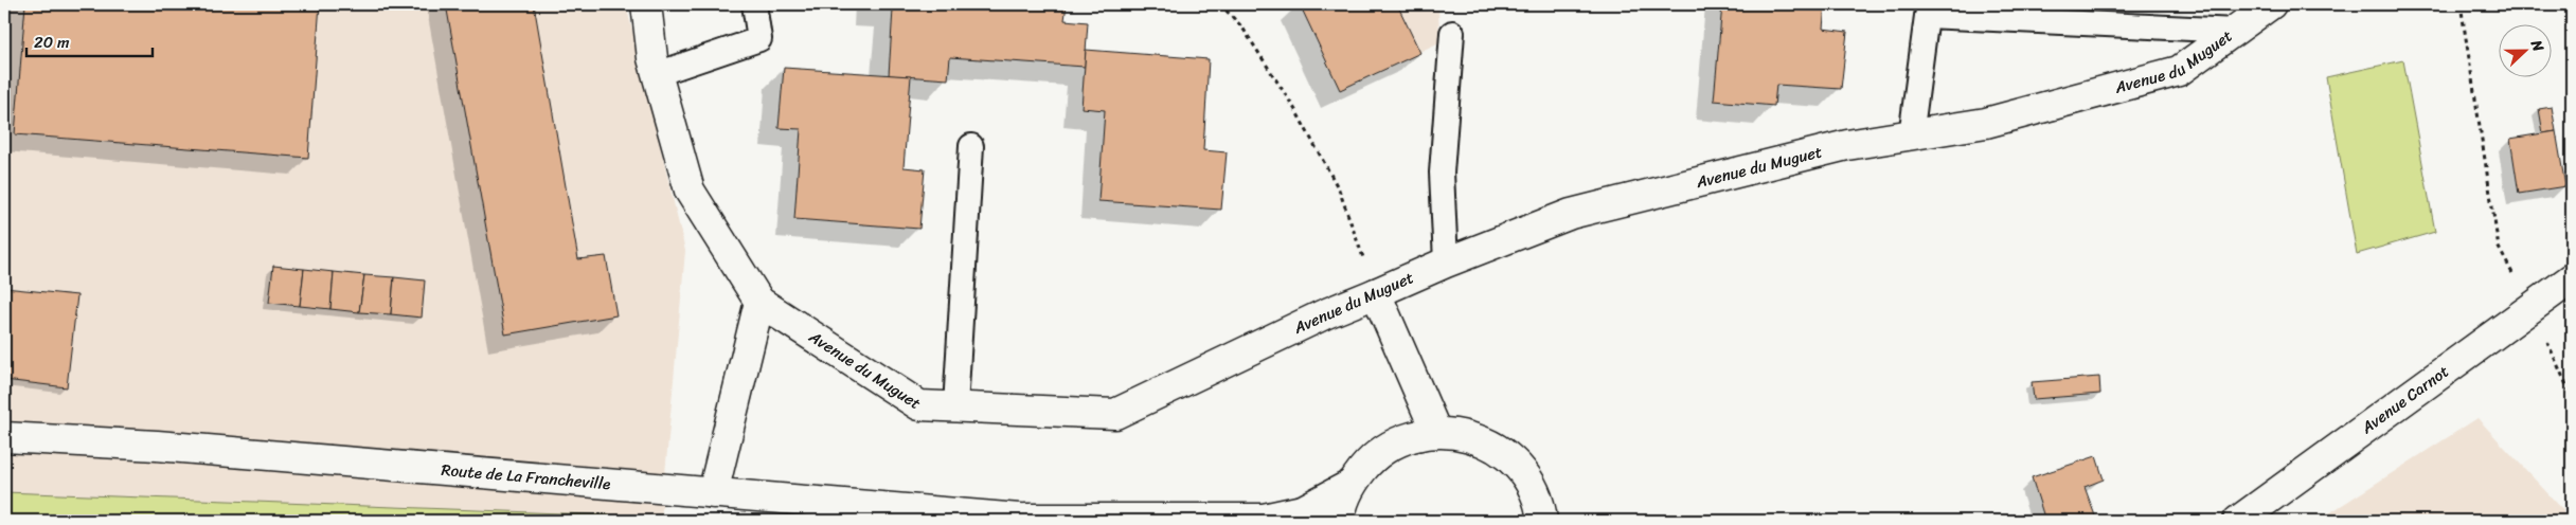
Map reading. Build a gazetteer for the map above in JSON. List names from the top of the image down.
{
  "streets": {
    "street": ["Avenue du Muguet", "Avenue Carnot", "Route de La Francheville"]
  },
  "scale_bar": "20 m",
  "north": "right"
}
